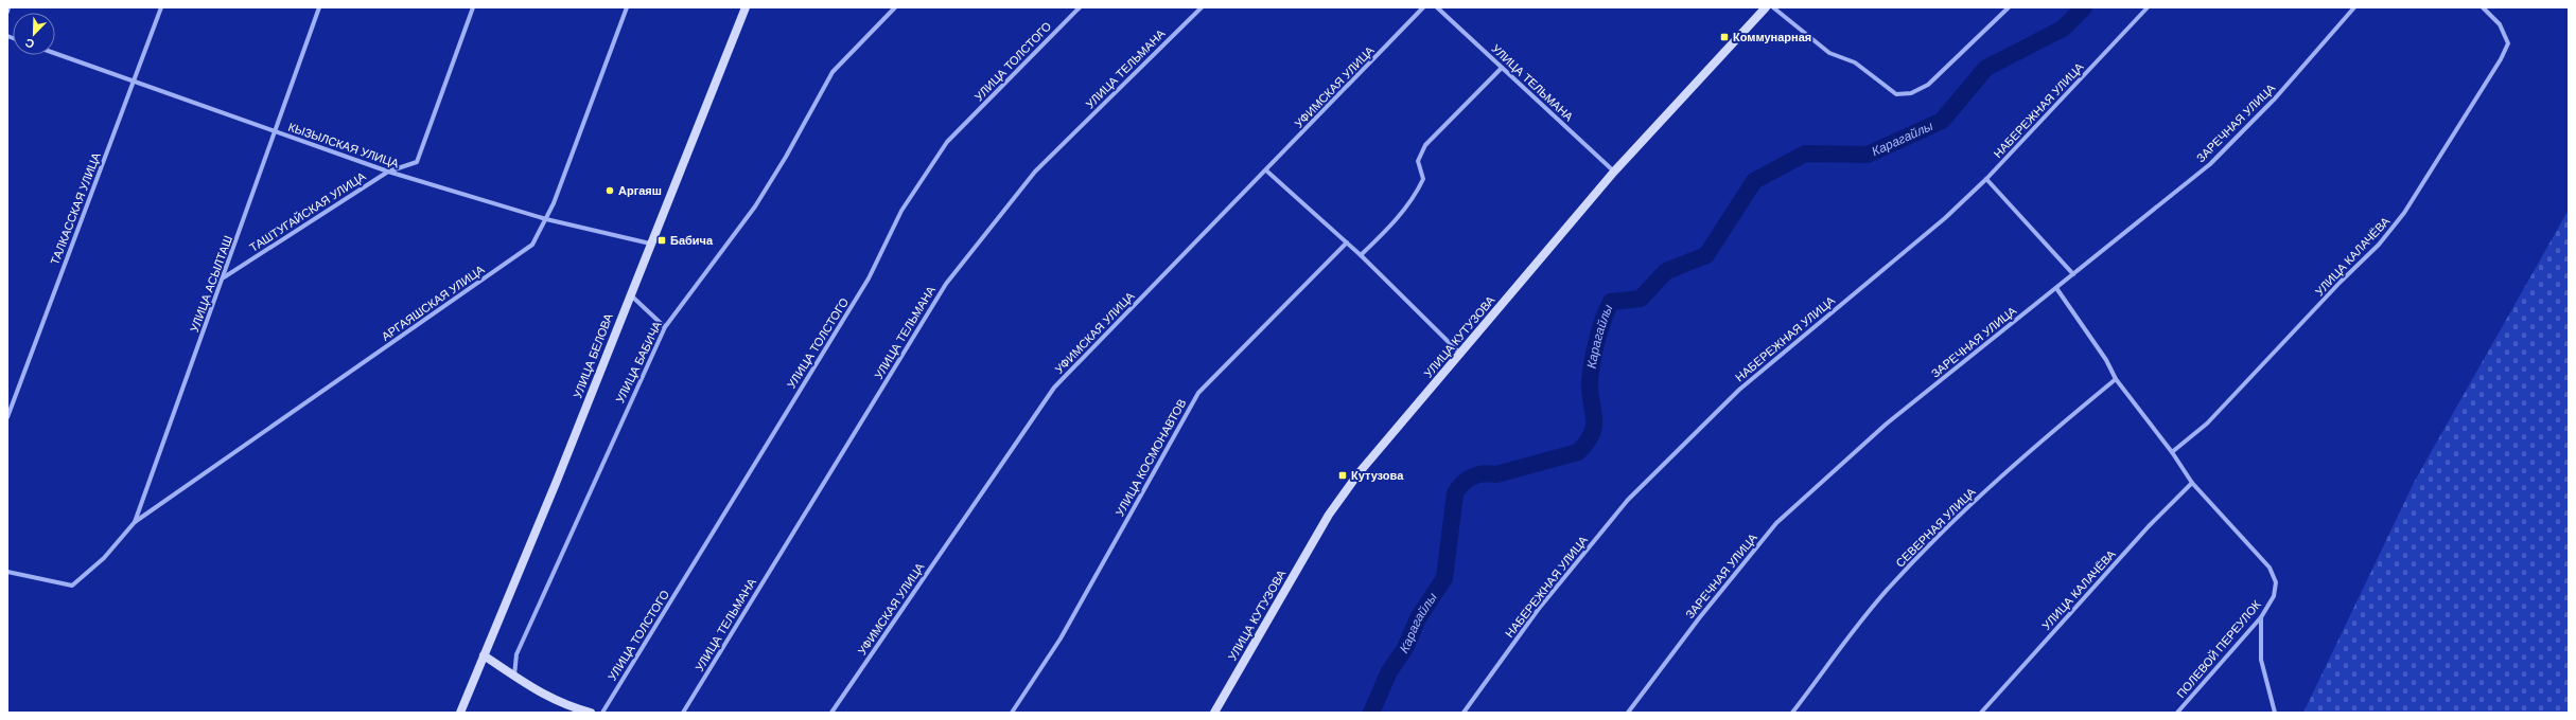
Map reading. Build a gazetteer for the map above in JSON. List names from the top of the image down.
{
  "streets": {
    "main road": ["УЛИЦА КУТУЗОВА", "УЛИЦА БЕЛОВА"],
    "street": [
      "УЛИЦА ТОЛСТОГО",
      "УЛИЦА ТЕЛЬМАНА",
      "УФИМСКАЯ УЛИЦА",
      "НАБЕРЕЖНАЯ УЛИЦА",
      "ЗАРЕЧНАЯ УЛИЦА",
      "КЫЗЫЛСКАЯ УЛИЦА",
      "ТАЛКАССКАЯ УЛИЦА",
      "ТАШТУГАЙСКАЯ УЛИЦА",
      "УЛИЦА КАЛАЧЁВА",
      "УЛИЦА АСЫЛТАШ",
      "АРГАЯШСКАЯ УЛИЦА",
      "УЛИЦА БАБИЧА",
      "УЛИЦА КОСМОНАВТОВ",
      "СЕВЕРНАЯ УЛИЦА",
      "ПОЛЕВОЙ ПЕРЕУЛОК"
    ]
  },
  "crossings": [
    ["УЛИЦА ТЕЛЬМАНА", "УЛИЦА КУТУЗОВА"],
    ["КЫЗЫЛСКАЯ УЛИЦА", "ТАЛКАССКАЯ УЛИЦА"],
    ["КЫЗЫЛСКАЯ УЛИЦА", "ТАШТУГАЙСКАЯ УЛИЦА"],
    ["КЫЗЫЛСКАЯ УЛИЦА", "УЛИЦА АСЫЛТАШ"],
    ["КЫЗЫЛСКАЯ УЛИЦА", "АРГАЯШСКАЯ УЛИЦА"],
    ["КЫЗЫЛСКАЯ УЛИЦА", "УЛИЦА БЕЛОВА"],
    ["ТАШТУГАЙСКАЯ УЛИЦА", "УЛИЦА АСЫЛТАШ"],
    ["УЛИЦА КАЛАЧЁВА", "ПОЛЕВОЙ ПЕРЕУЛОК"],
    ["УЛИЦА АСЫЛТАШ", "АРГАЯШСКАЯ УЛИЦА"]
  ],
  "water": ["Карагайлы"],
  "places": {
    "transit": ["Коммунарная", "Бабича", "Кутузова"],
    "other": ["Аргаяш"]
  },
  "north": "bottom left"
}
